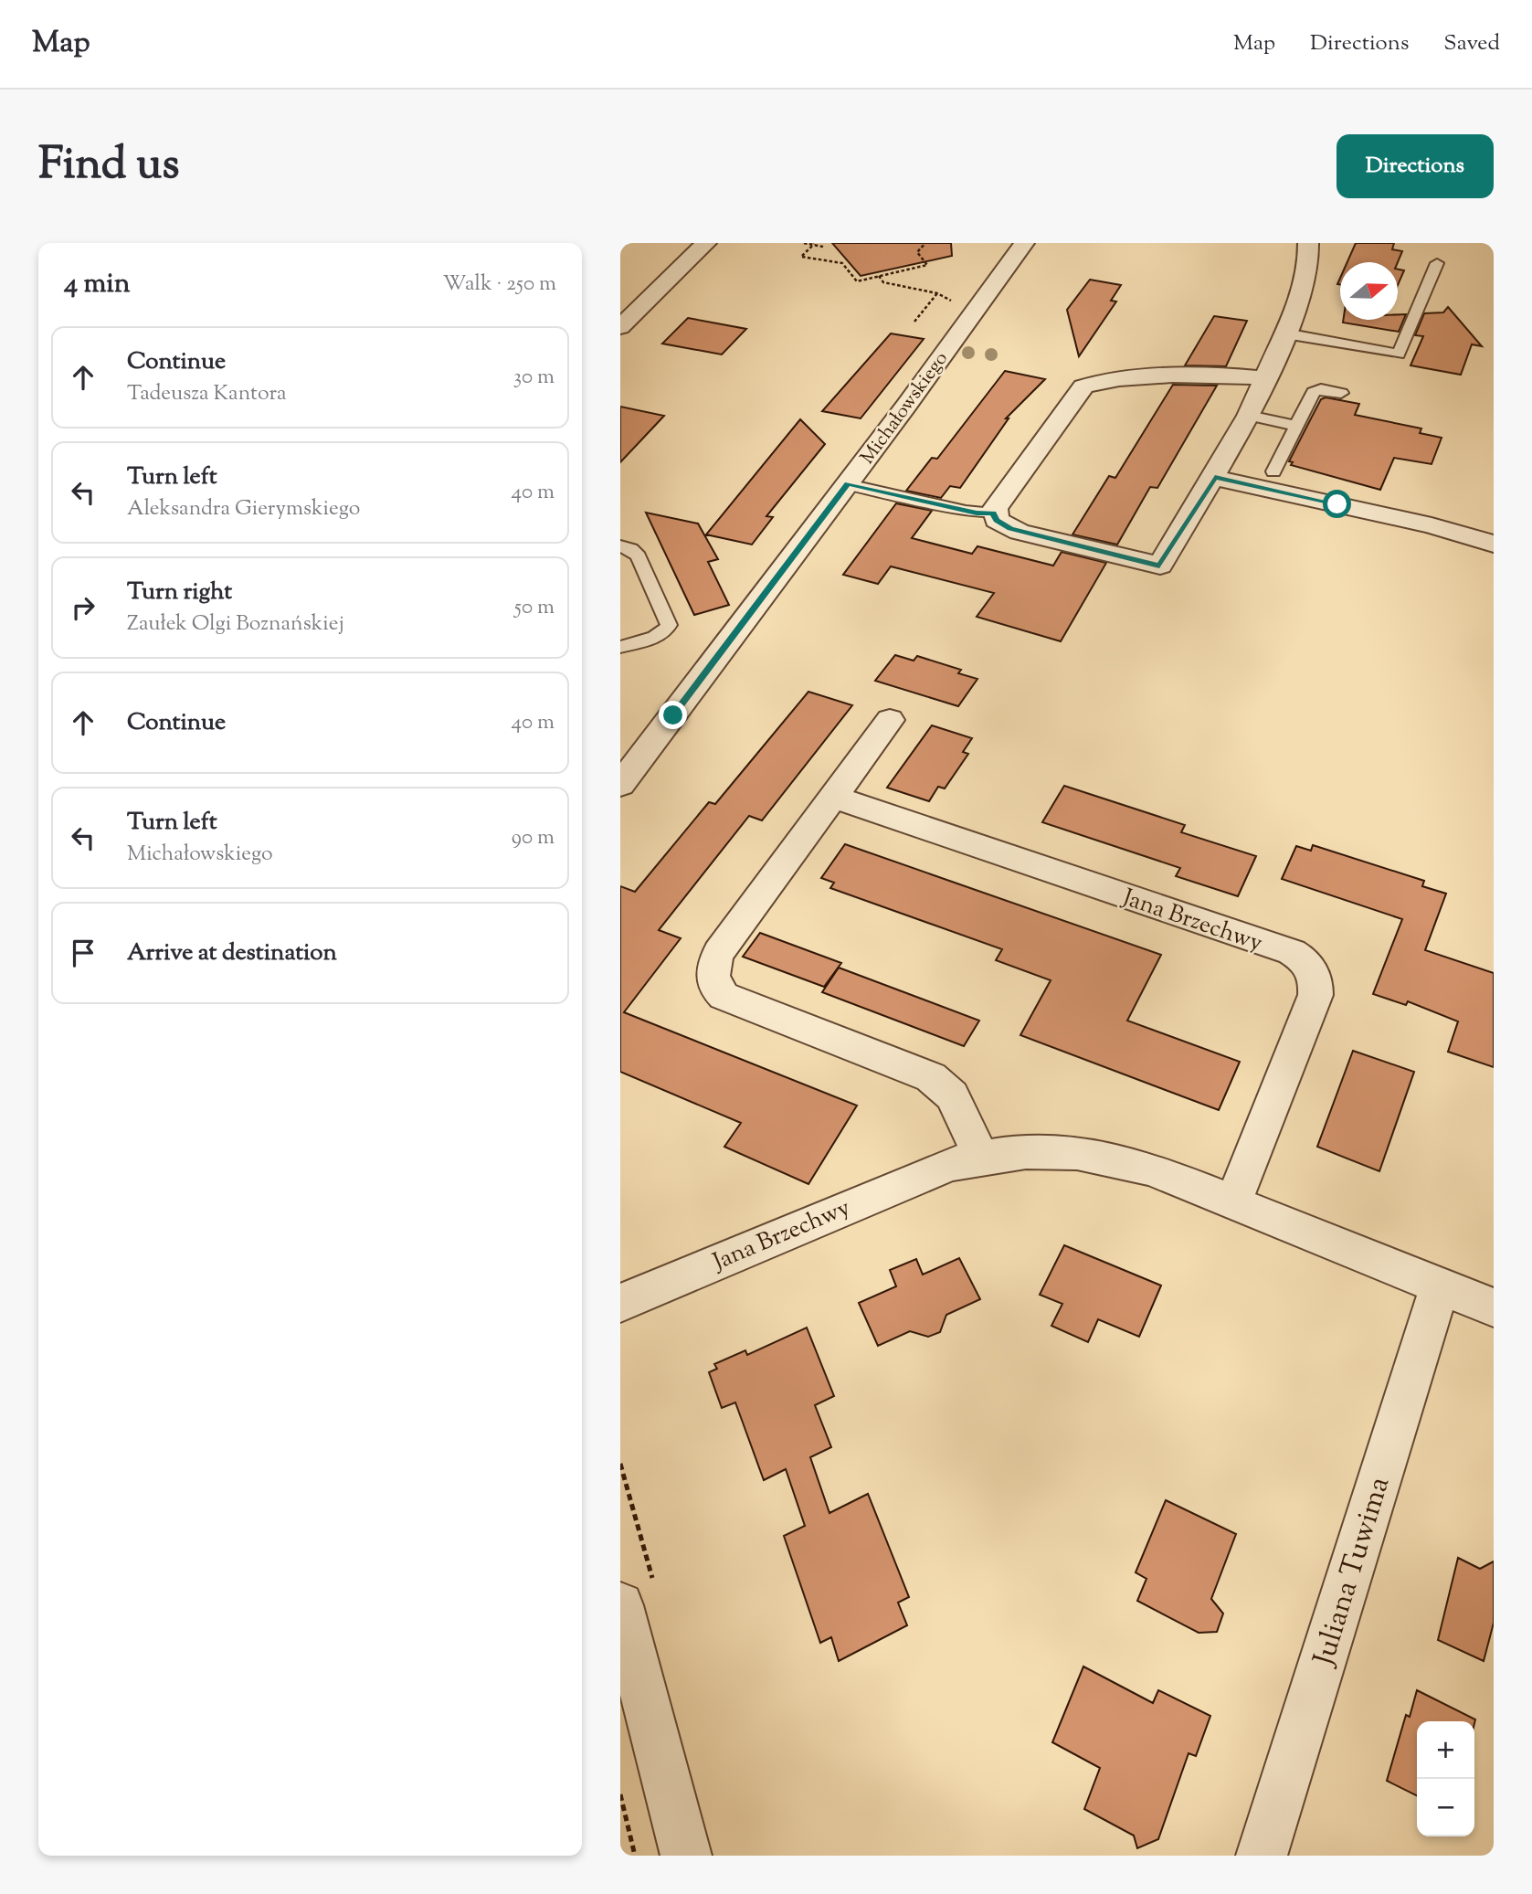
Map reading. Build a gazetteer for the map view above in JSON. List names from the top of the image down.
{
  "streets": {
    "street": ["Michałowskiego", "Jana Brzechwy", "Juliana Tuwima"]
  },
  "crossings": [
    ["Jana Brzechwy", "Juliana Tuwima"]
  ],
  "north": "right",
  "page": {
    "header": "Map",
    "nav": ["Map", "Directions", "Saved"],
    "title": "Find us",
    "buttons": "Directions",
    "heading": ["4 min", "Walk · 250 m"],
    "list": [
      ["Continue", "Tadeusza Kantora", "30 m"],
      ["Turn left", "Aleksandra Gierymskiego", "40 m"],
      ["Turn right", "Zaułek Olgi Boznańskiej", "50 m"],
      ["Continue", "40 m"],
      ["Turn left", "Michałowskiego", "90 m"],
      "Arrive at destination"
    ],
    "map_buttons": ["+", "−"]
  }
}
